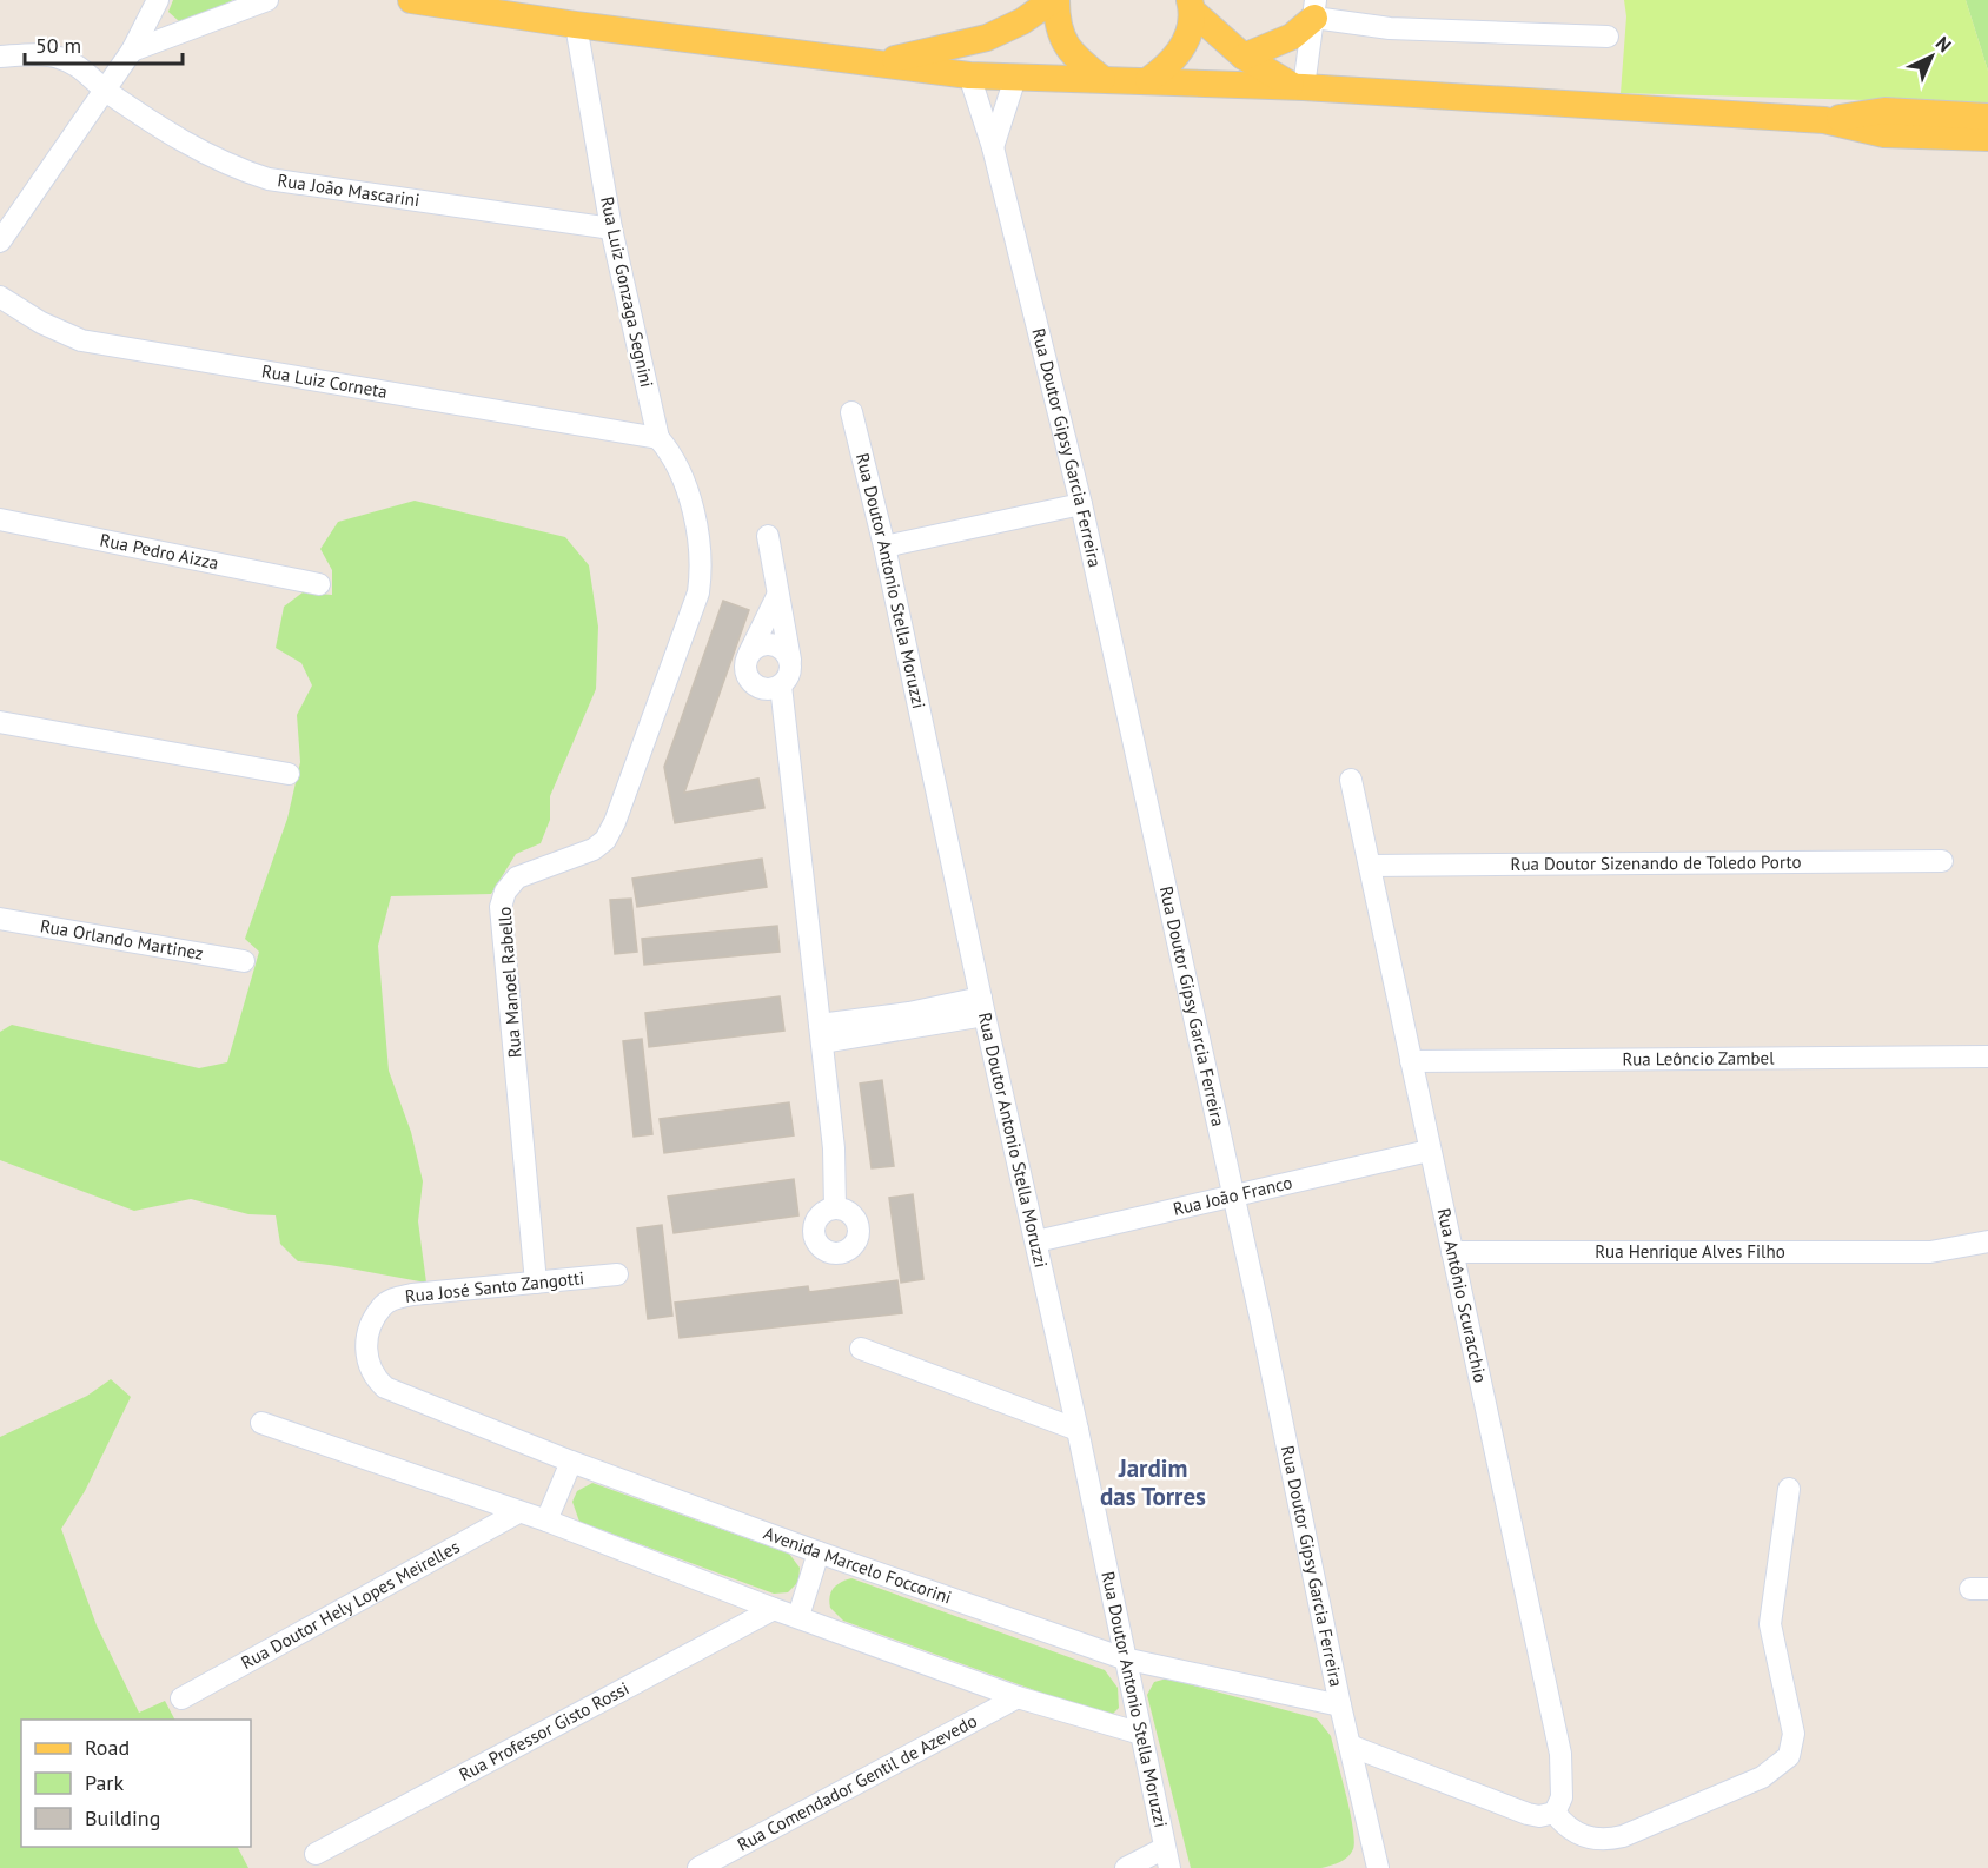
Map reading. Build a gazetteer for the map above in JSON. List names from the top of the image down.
{
  "streets": {
    "street": [
      "Rua João Mascarini",
      "Rua Luiz Gonzaga Segnini",
      "Rua Luiz Corneta",
      "Rua Doutor Gipsy Garcia Ferreira",
      "Rua Pedro Aizza",
      "Rua Doutor Antonio Stella Moruzzi",
      "Rua Doutor Sizenando de Toledo Porto",
      "Rua Orlando Martinez",
      "Rua Manoel Rabello",
      "Rua Leôncio Zambel",
      "Rua João Franco",
      "Rua Henrique Alves Filho",
      "Rua José Santo Zangotti",
      "Rua Antônio Scuracchio",
      "Avenida Marcelo Foccorini",
      "Rua Doutor Hely Lopes Meirelles",
      "Rua Professor Gisto Rossi",
      "Rua Comendador Gentil de Azevedo"
    ]
  },
  "crossings": [
    ["Rua João Mascarini", "Rua Luiz Gonzaga Segnini"],
    ["Rua Luiz Gonzaga Segnini", "Rua Luiz Corneta"],
    ["Rua Luiz Gonzaga Segnini", "Rua Manoel Rabello"],
    ["Rua Doutor Gipsy Garcia Ferreira", "Rua João Franco"],
    ["Rua Doutor Gipsy Garcia Ferreira", "Avenida Marcelo Foccorini"],
    ["Rua Doutor Antonio Stella Moruzzi", "Rua João Franco"],
    ["Rua Doutor Antonio Stella Moruzzi", "Avenida Marcelo Foccorini"],
    ["Rua Doutor Sizenando de Toledo Porto", "Rua Antônio Scuracchio"],
    ["Rua Manoel Rabello", "Rua José Santo Zangotti"],
    ["Rua Leôncio Zambel", "Rua Antônio Scuracchio"],
    ["Rua João Franco", "Rua Antônio Scuracchio"],
    ["Rua Henrique Alves Filho", "Rua Antônio Scuracchio"],
    ["Rua José Santo Zangotti", "Avenida Marcelo Foccorini"]
  ],
  "districts": ["Jardim das Torres"],
  "legend": ["Road", "Park", "Building"],
  "scale_bar": "50 m",
  "north": "top right"
}
